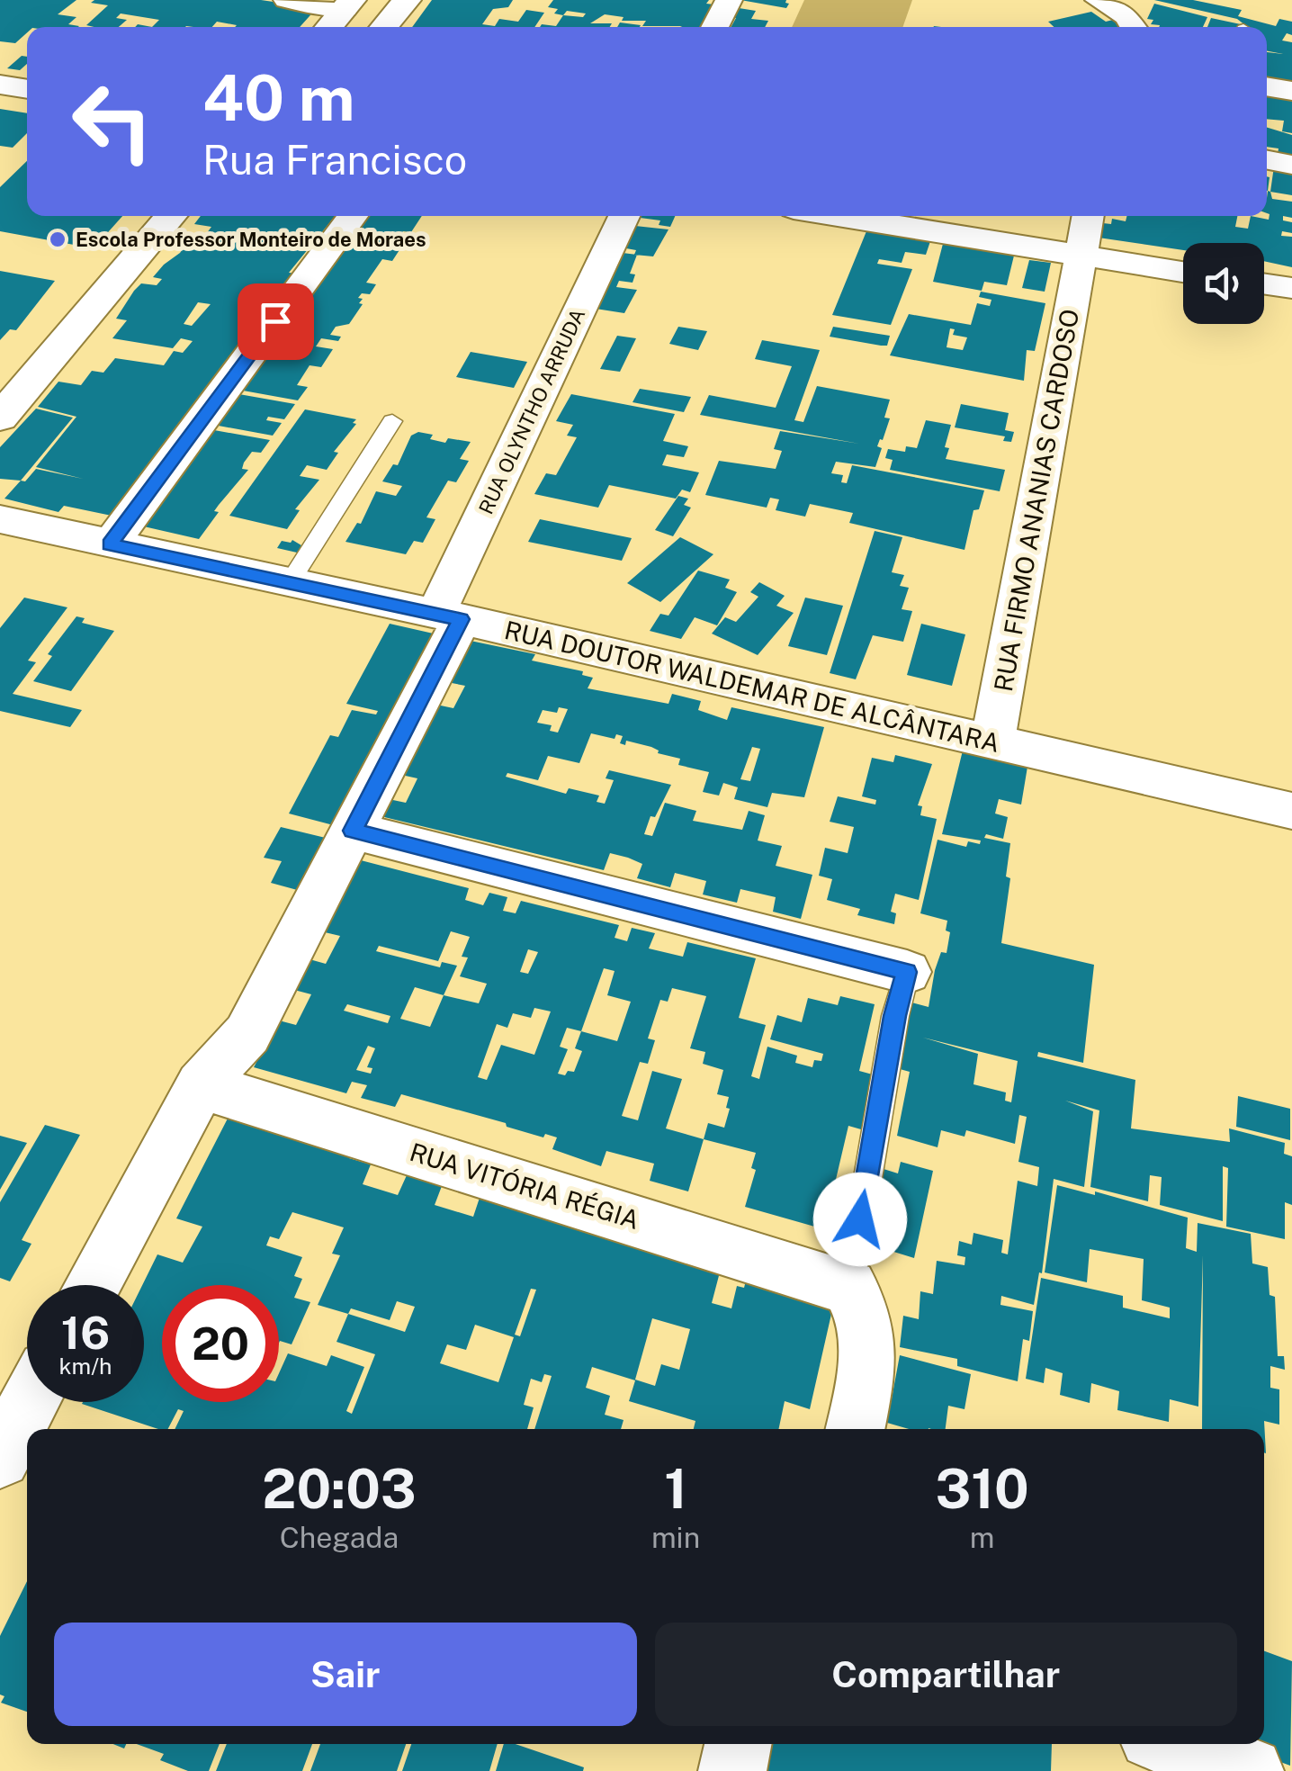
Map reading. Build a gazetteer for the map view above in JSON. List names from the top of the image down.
{
  "streets": {
    "street": [
      "RUA OLYNTHO ARRUDA",
      "RUA FIRMO ANANIAS CARDOSO",
      "RUA DOUTOR WALDEMAR DE ALCÂNTARA",
      "RUA VITÓRIA RÉGIA"
    ]
  },
  "crossings": [
    ["RUA OLYNTHO ARRUDA", "RUA DOUTOR WALDEMAR DE ALCÂNTARA"],
    ["RUA OLYNTHO ARRUDA", "RUA VITÓRIA RÉGIA"],
    ["RUA FIRMO ANANIAS CARDOSO", "RUA DOUTOR WALDEMAR DE ALCÂNTARA"]
  ],
  "places": ["Escola Professor Monteiro de Moraes"],
  "page": {
    "turn": ["40 m", "Rua Francisco"],
    "speed": "16 km/h",
    "limit": "20",
    "eta": [
      "20:03",
      "Chegada",
      "1",
      "min",
      "310",
      "m"
    ],
    "buttons": ["Sair", "Compartilhar"]
  }
}
